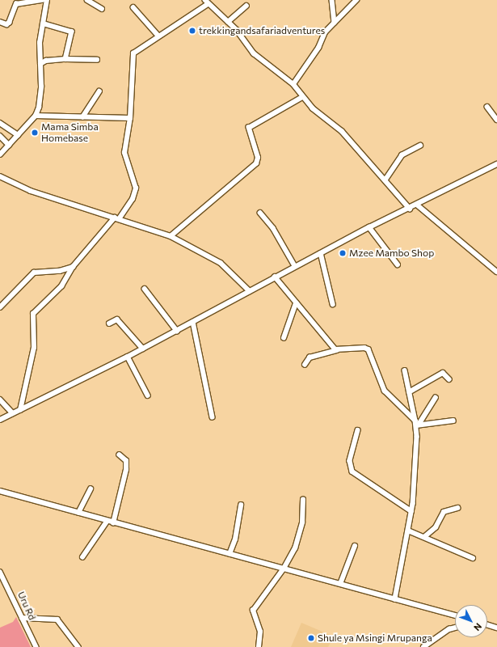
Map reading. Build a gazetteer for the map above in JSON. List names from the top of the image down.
{
  "streets": {
    "street": ["Uru Rd"]
  },
  "places": [
    "trekkingandsafariadventures",
    "Mama Simba Homebase",
    "Mzee Mambo Shop",
    "Shule ya Msingi Mrupanga"
  ],
  "north": "bottom right"
}
